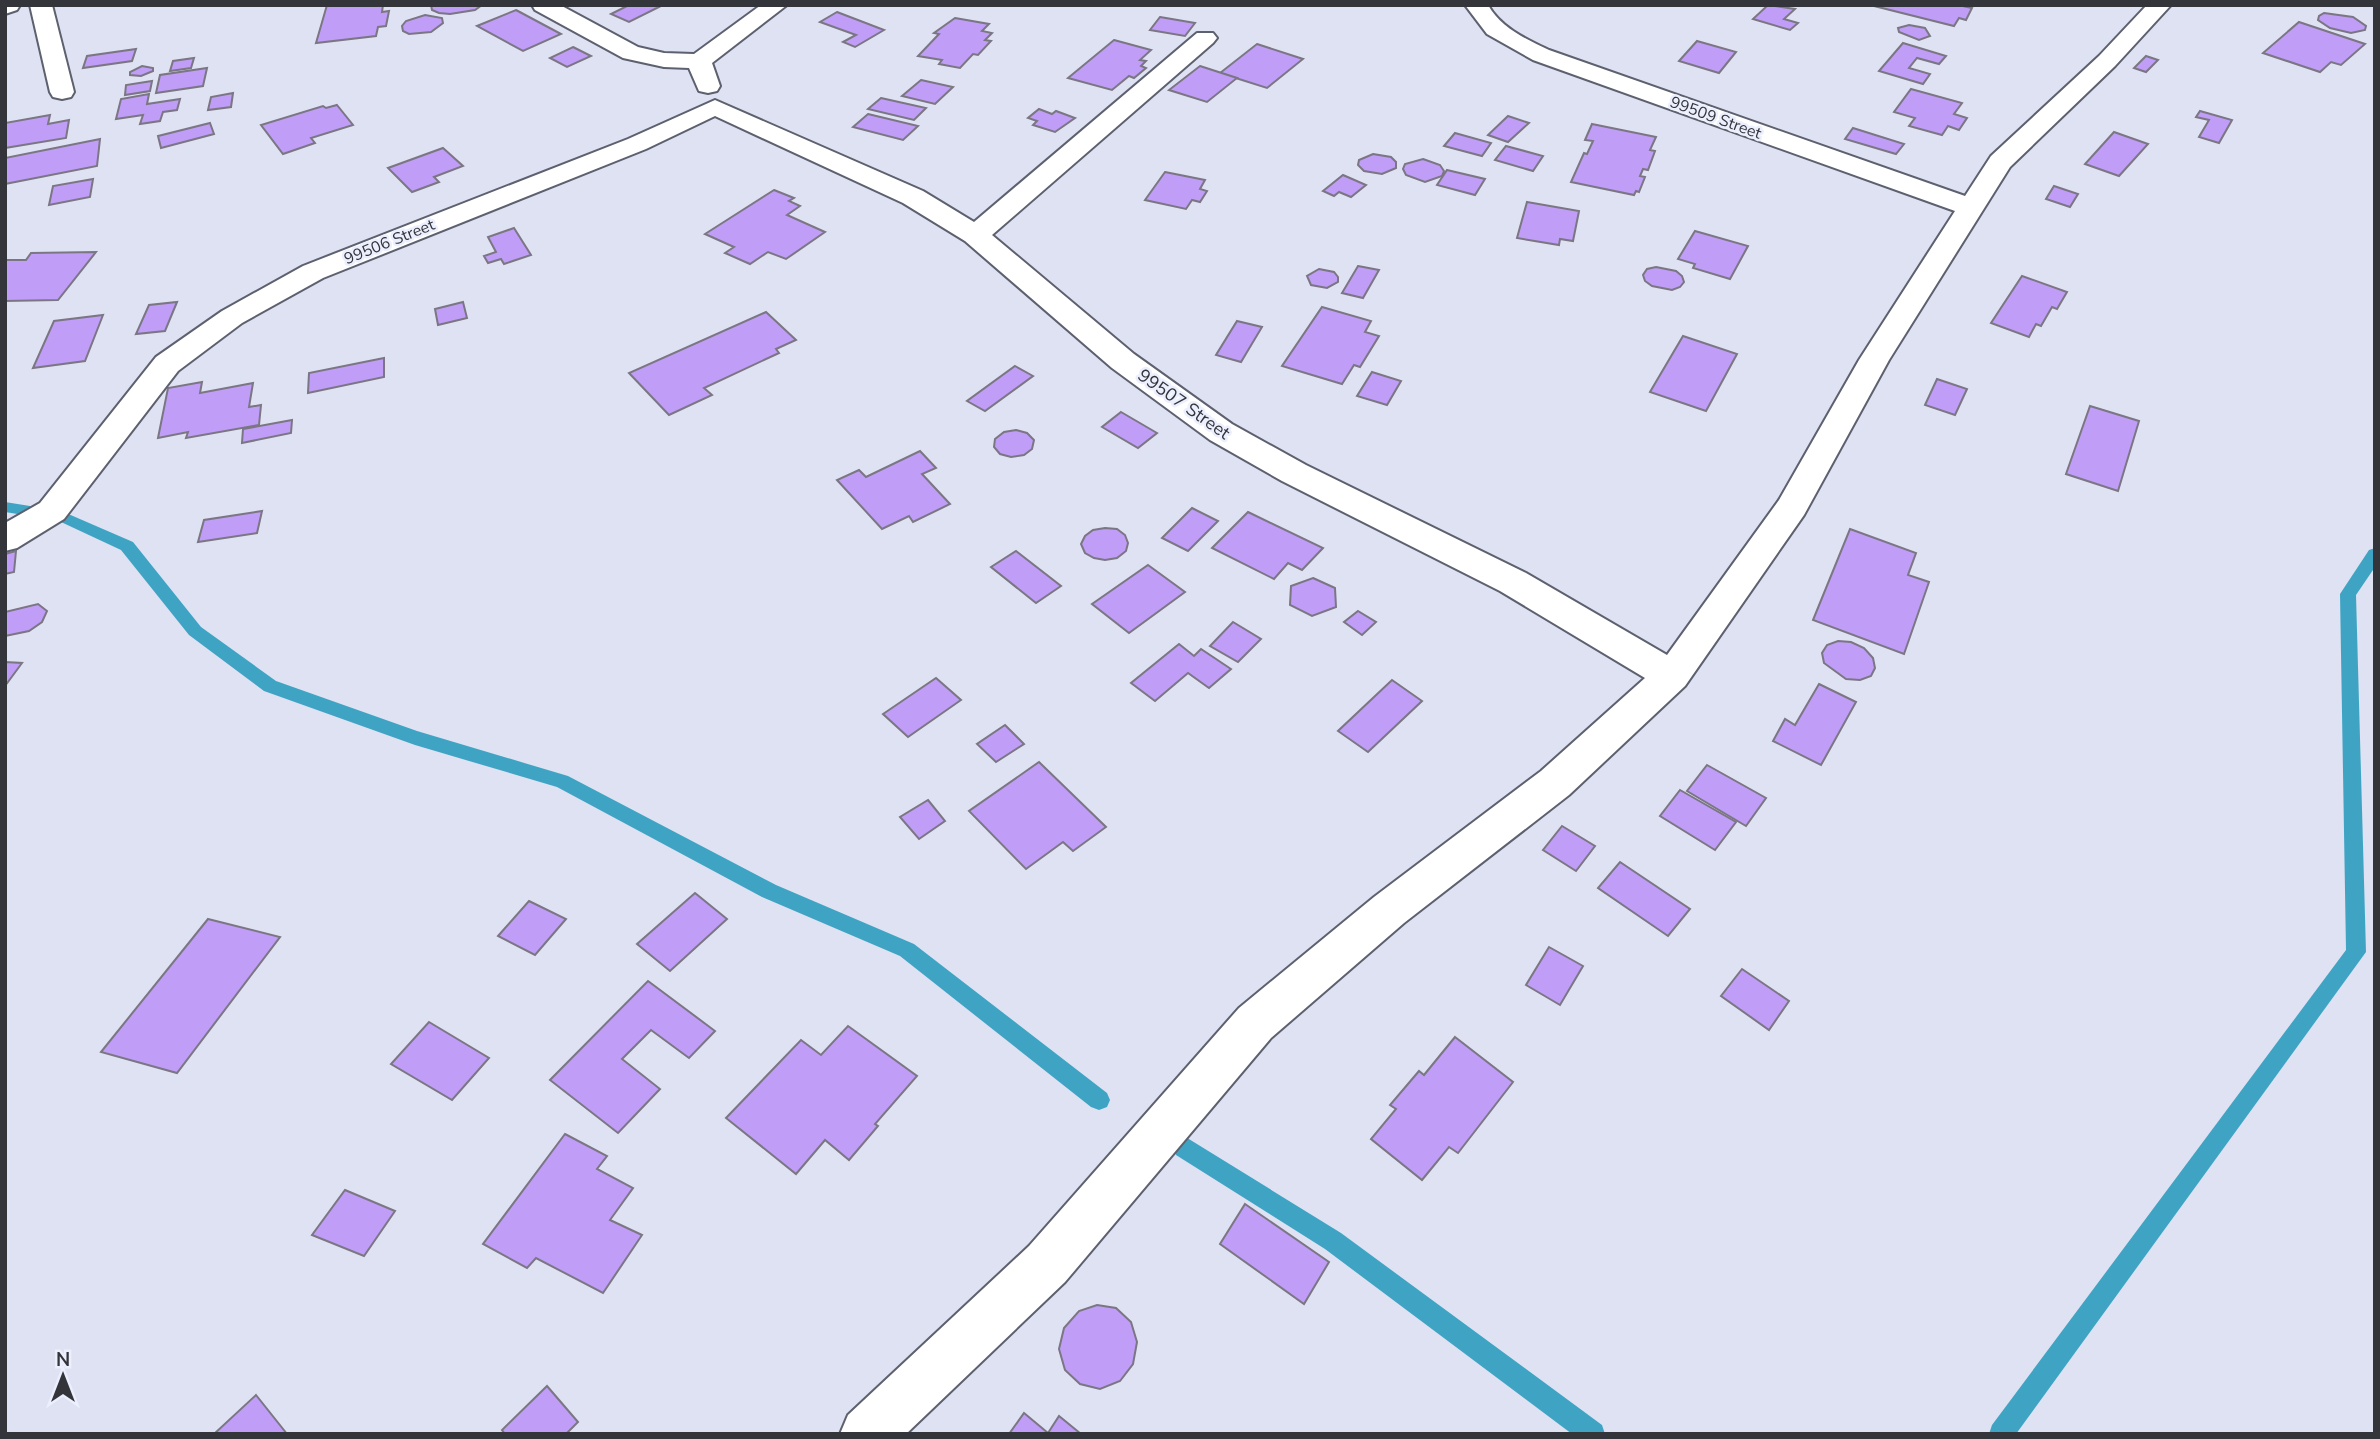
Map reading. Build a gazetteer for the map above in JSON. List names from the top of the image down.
{
  "streets": {
    "street": ["99509 Street", "99506 Street", "99507 Street"]
  },
  "crossings": [
    ["99506 Street", "99507 Street"]
  ],
  "north": "top"
}
